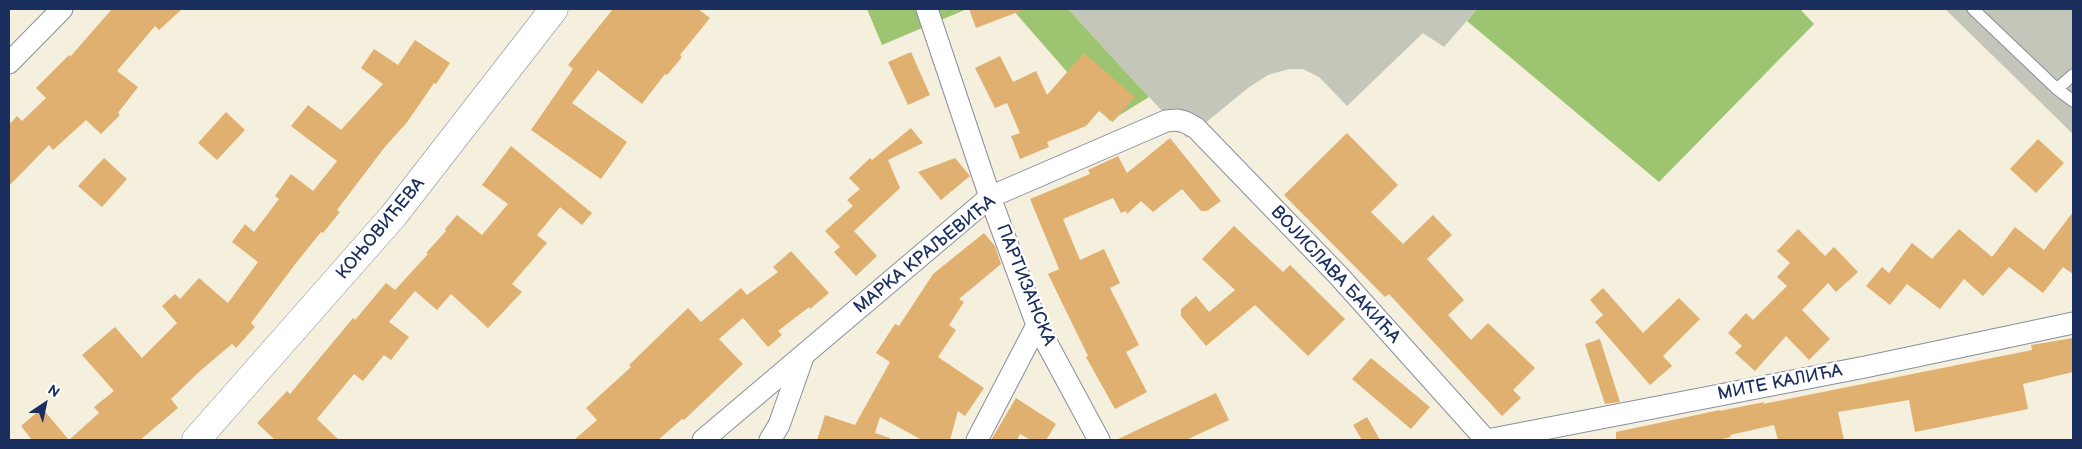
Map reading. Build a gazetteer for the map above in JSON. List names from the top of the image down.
{
  "streets": {
    "main road": ["КОЊОВИЋЕВА"],
    "street": [
      "МАРКА КРАЉЕВИЋА",
      "ВОЈИСЛАВА БАКИЋА",
      "ПАРТИЗАНСКА",
      "МИТЕ КАЛИЋА"
    ]
  },
  "crossings": [
    ["МАРКА КРАЉЕВИЋА", "ВОЈИСЛАВА БАКИЋА"],
    ["МАРКА КРАЉЕВИЋА", "ПАРТИЗАНСКА"],
    ["ВОЈИСЛАВА БАКИЋА", "МИТЕ КАЛИЋА"]
  ],
  "north": "top right"
}
